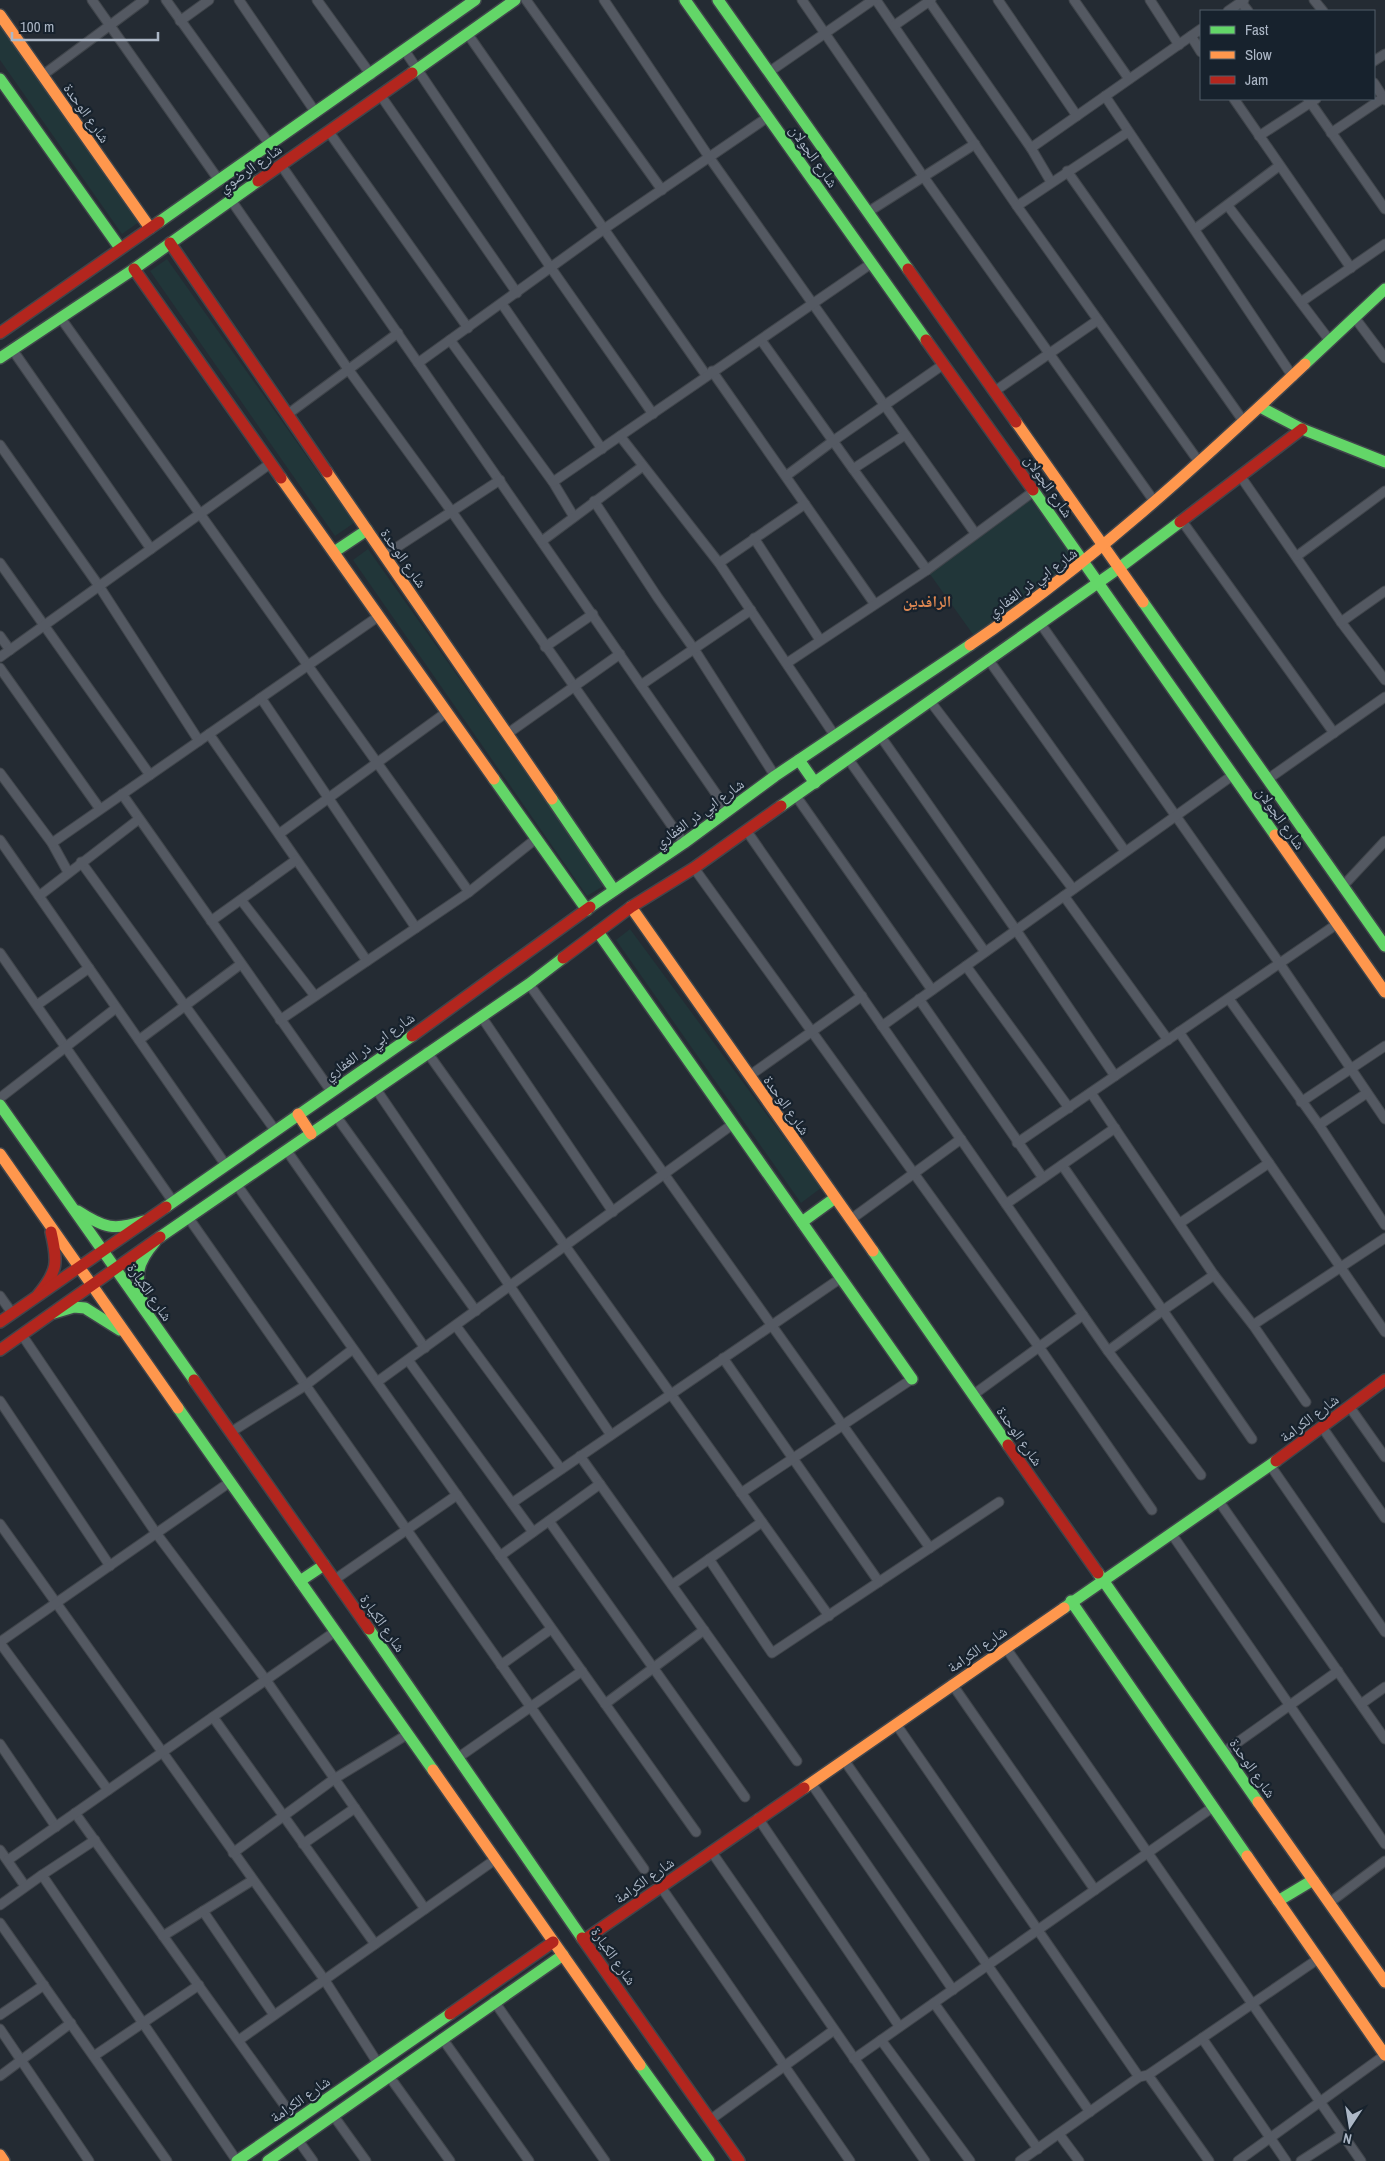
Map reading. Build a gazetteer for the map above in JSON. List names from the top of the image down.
{
  "streets": {
    "street": [
      "شارع الوحدة",
      "شارع الجولان",
      "شارع الرضوي",
      "شارع ابي ذر الغفاري",
      "شارع الكيارة",
      "شارع الكرامة"
    ]
  },
  "crossings": [
    ["شارع الوحدة", "شارع الرضوي"],
    ["شارع الوحدة", "شارع ابي ذر الغفاري"],
    ["شارع الوحدة", "شارع الكرامة"],
    ["شارع الجولان", "شارع ابي ذر الغفاري"],
    ["شارع ابي ذر الغفاري", "شارع الكيارة"],
    ["شارع الكيارة", "شارع الكرامة"]
  ],
  "districts": ["الرافدين"],
  "legend": ["Fast", "Slow", "Jam"],
  "scale_bar": "100 m",
  "north": "bottom"
}
